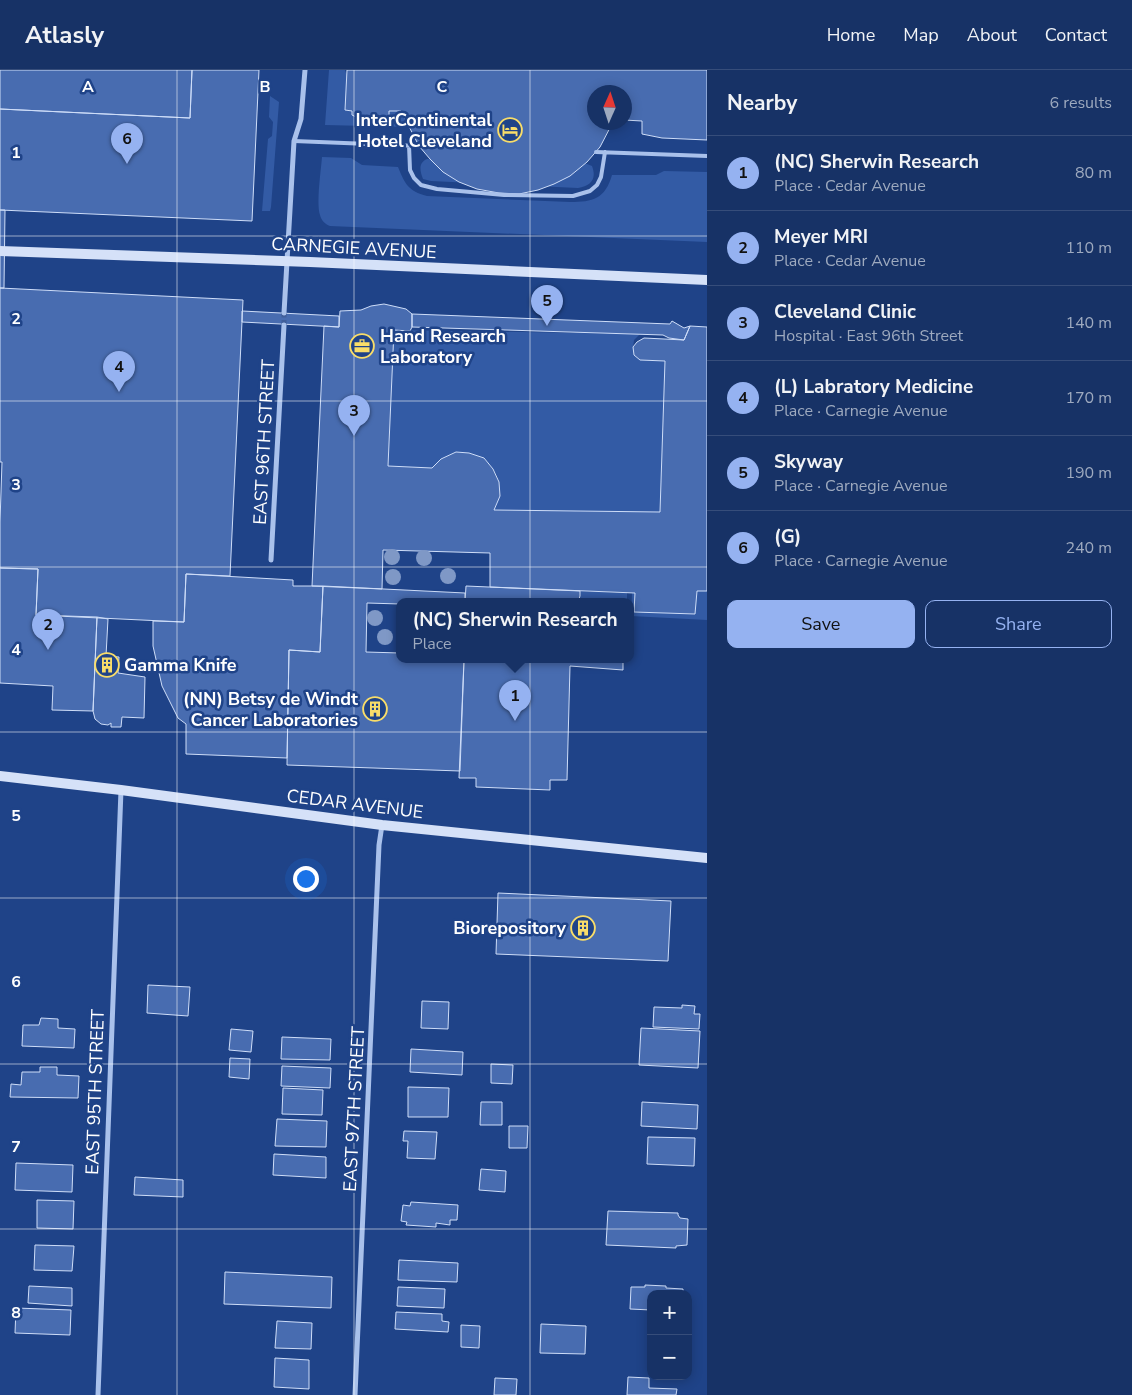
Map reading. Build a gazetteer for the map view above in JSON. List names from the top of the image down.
{
  "streets": {
    "street": [
      "CARNEGIE AVENUE",
      "EAST 96TH STREET",
      "CEDAR AVENUE",
      "EAST 95TH STREET",
      "EAST 97TH STREET"
    ]
  },
  "crossings": [
    ["CEDAR AVENUE", "EAST 95TH STREET"],
    ["CEDAR AVENUE", "EAST 97TH STREET"]
  ],
  "places": {
    "hotel": ["InterContinental Hotel Cleveland"],
    "office": ["Hand Research Laboratory"],
    "building": ["Gamma Knife", "(NN) Betsy de Windt Cancer Laboratories", "Biorepository"]
  },
  "north": "top",
  "page": {
    "header": "Atlasly",
    "nav": [
      "Home",
      "Map",
      "About",
      "Contact"
    ],
    "heading": ["Nearby", "6 results"],
    "pins": [
      "6",
      "5",
      "4",
      "3",
      "2",
      "1"
    ],
    "list": [
      {
        "mark": "1",
        "name": "(NC) Sherwin Research",
        "note": "Place · Cedar Avenue",
        "value": "80 m"
      },
      {
        "mark": "2",
        "name": "Meyer MRI",
        "note": "Place · Cedar Avenue",
        "value": "110 m"
      },
      {
        "mark": "3",
        "name": "Cleveland Clinic",
        "note": "Hospital · East 96th Street",
        "value": "140 m"
      },
      {
        "mark": "4",
        "name": "(L) Labratory Medicine",
        "note": "Place · Carnegie Avenue",
        "value": "170 m"
      },
      {
        "mark": "5",
        "name": "Skyway",
        "note": "Place · Carnegie Avenue",
        "value": "190 m"
      },
      {
        "mark": "6",
        "name": "(G)",
        "note": "Place · Carnegie Avenue",
        "value": "240 m"
      }
    ],
    "buttons": ["Save", "Share"],
    "popup": ["(NC) Sherwin Research", "Place"],
    "map_buttons": ["+", "−"]
  },
  "grid": {
    "columns": ["A", "B", "C"],
    "rows": [
      "1",
      "2",
      "3",
      "4",
      "5",
      "6",
      "7",
      "8"
    ]
  }
}
